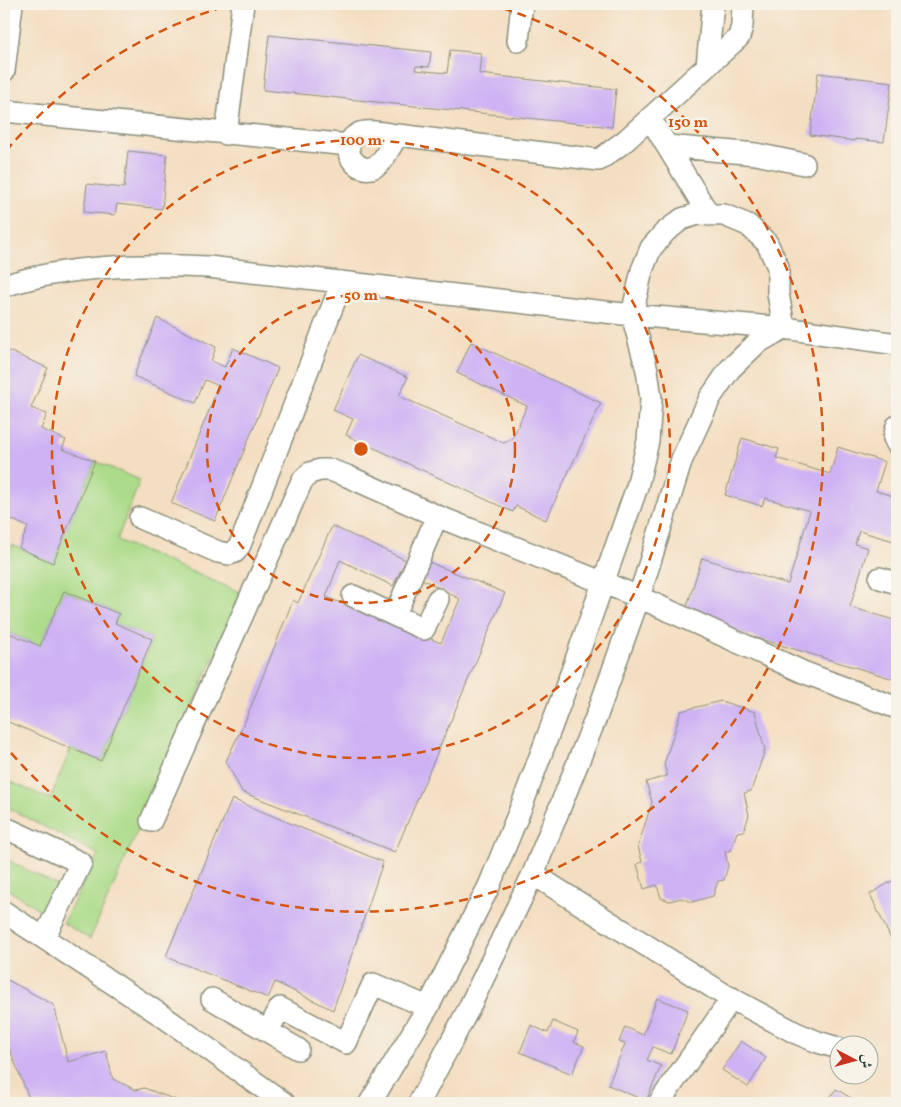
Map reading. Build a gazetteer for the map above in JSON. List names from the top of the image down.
{
  "north": "right",
  "rings": ["150 m", "100 m", "50 m"]
}
